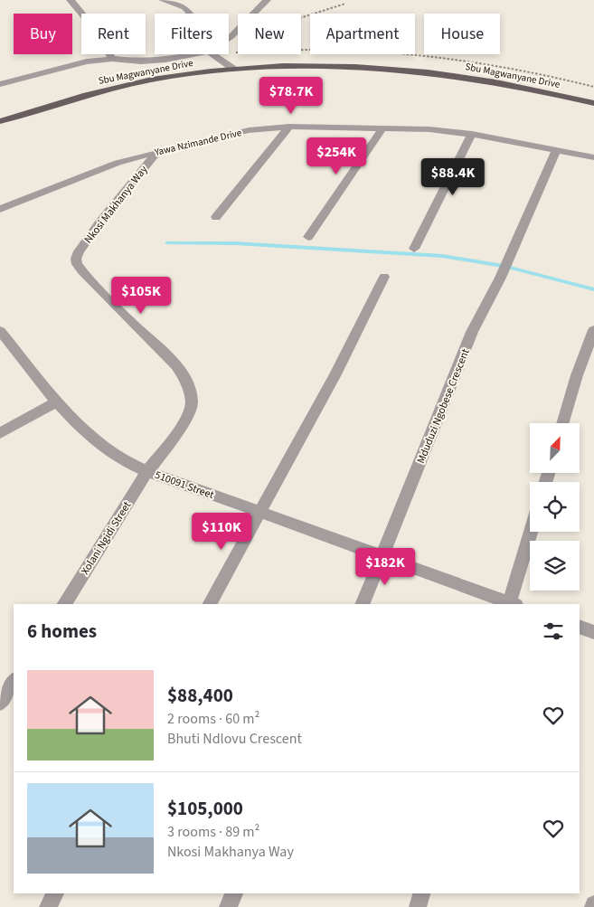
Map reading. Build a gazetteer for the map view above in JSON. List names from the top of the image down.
{
  "streets": {
    "main road": ["Sbu Magwanyane Drive"],
    "street": [
      "Yawa Nzimande Drive",
      "Nkosi Makhanya Way",
      "Mduduzi Ngobese Crescent",
      "510091 Street",
      "Xolani Ngidi Street"
    ]
  },
  "crossings": [
    ["Yawa Nzimande Drive", "Nkosi Makhanya Way"],
    ["Yawa Nzimande Drive", "Mduduzi Ngobese Crescent"],
    ["Nkosi Makhanya Way", "510091 Street"],
    ["Nkosi Makhanya Way", "Xolani Ngidi Street"],
    ["Mduduzi Ngobese Crescent", "510091 Street"],
    ["510091 Street", "Xolani Ngidi Street"]
  ],
  "north": "top right",
  "page": {
    "chip": [
      "Buy",
      "Rent",
      "Filters",
      "New",
      "Apartment",
      "House"
    ],
    "price": [
      "$78.7K",
      "$254K",
      "$88.4K",
      "$105K",
      "$110K",
      "$182K"
    ],
    "heading": "6 homes",
    "list": [
      {
        "name": "$88,400",
        "note": "2 rooms · 60 m² · Bhuti Ndlovu Crescent"
      },
      {
        "name": "$105,000",
        "note": "3 rooms · 89 m² · Nkosi Makhanya Way"
      }
    ]
  }
}
